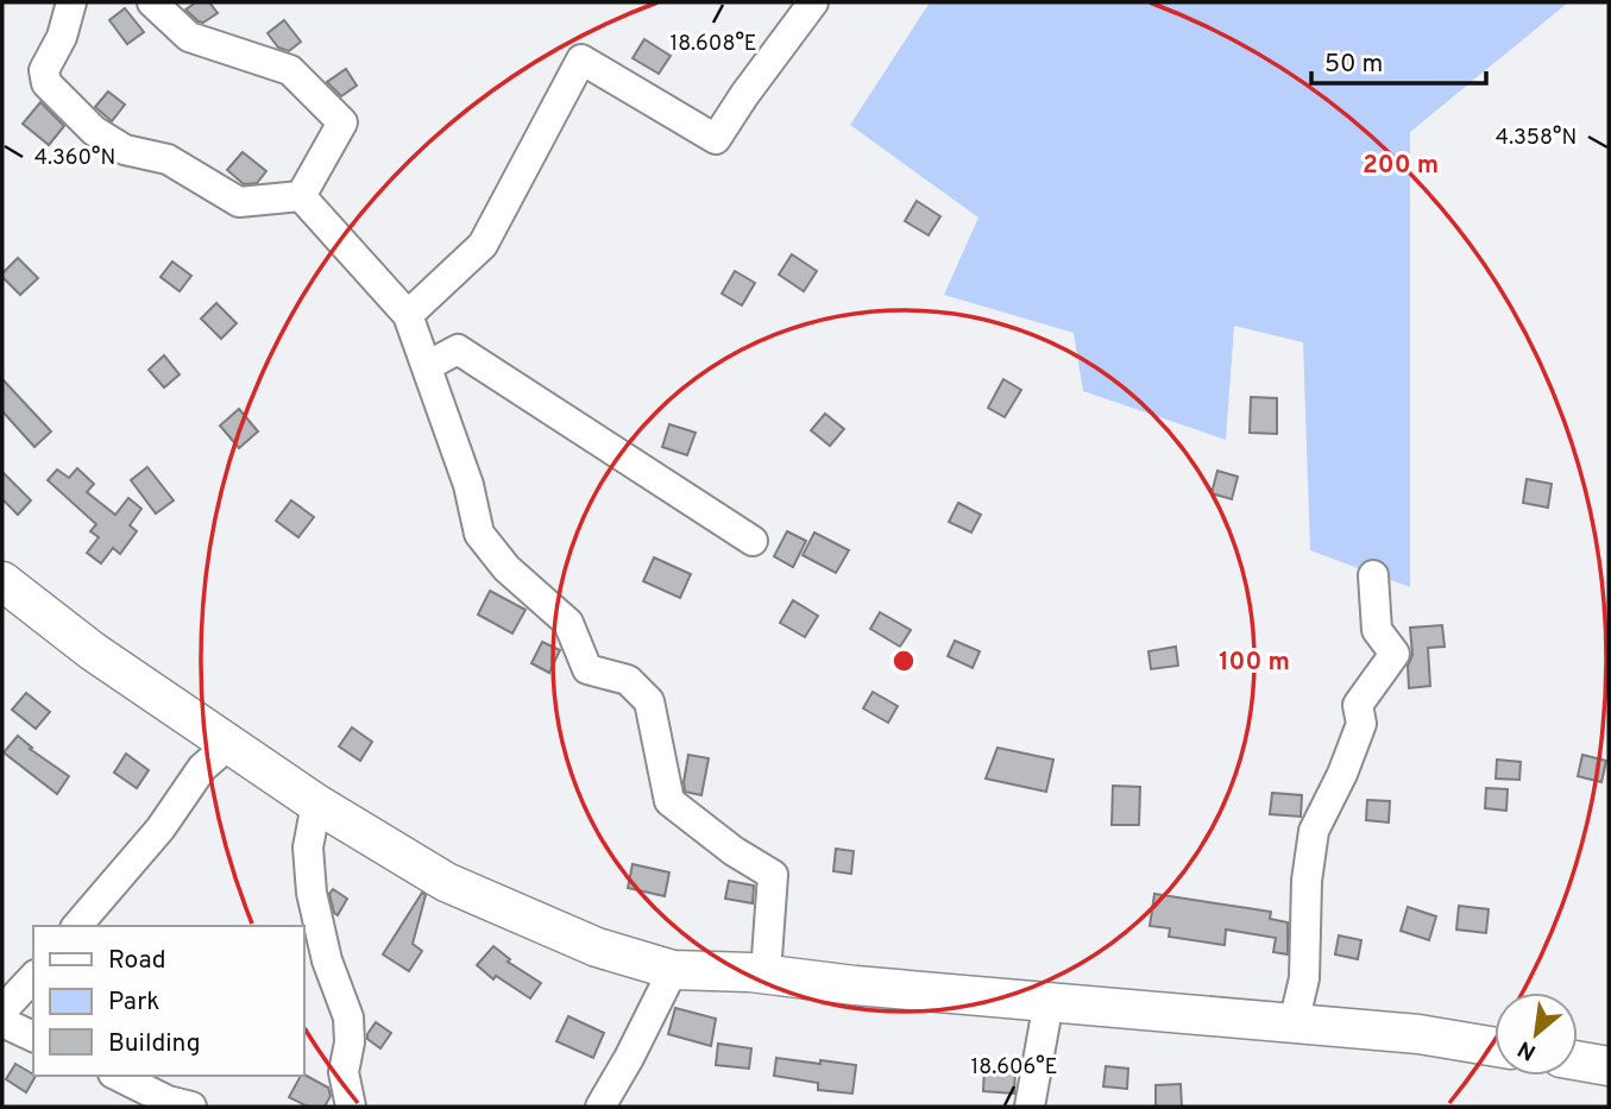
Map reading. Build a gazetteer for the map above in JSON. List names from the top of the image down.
{
  "legend": ["Road", "Park", "Building"],
  "scale_bar": "50 m",
  "north": "bottom left",
  "coordinates": [
    "18.608°E",
    "4.358°N",
    "4.360°N",
    "18.606°E"
  ],
  "rings": ["200 m", "100 m"]
}
